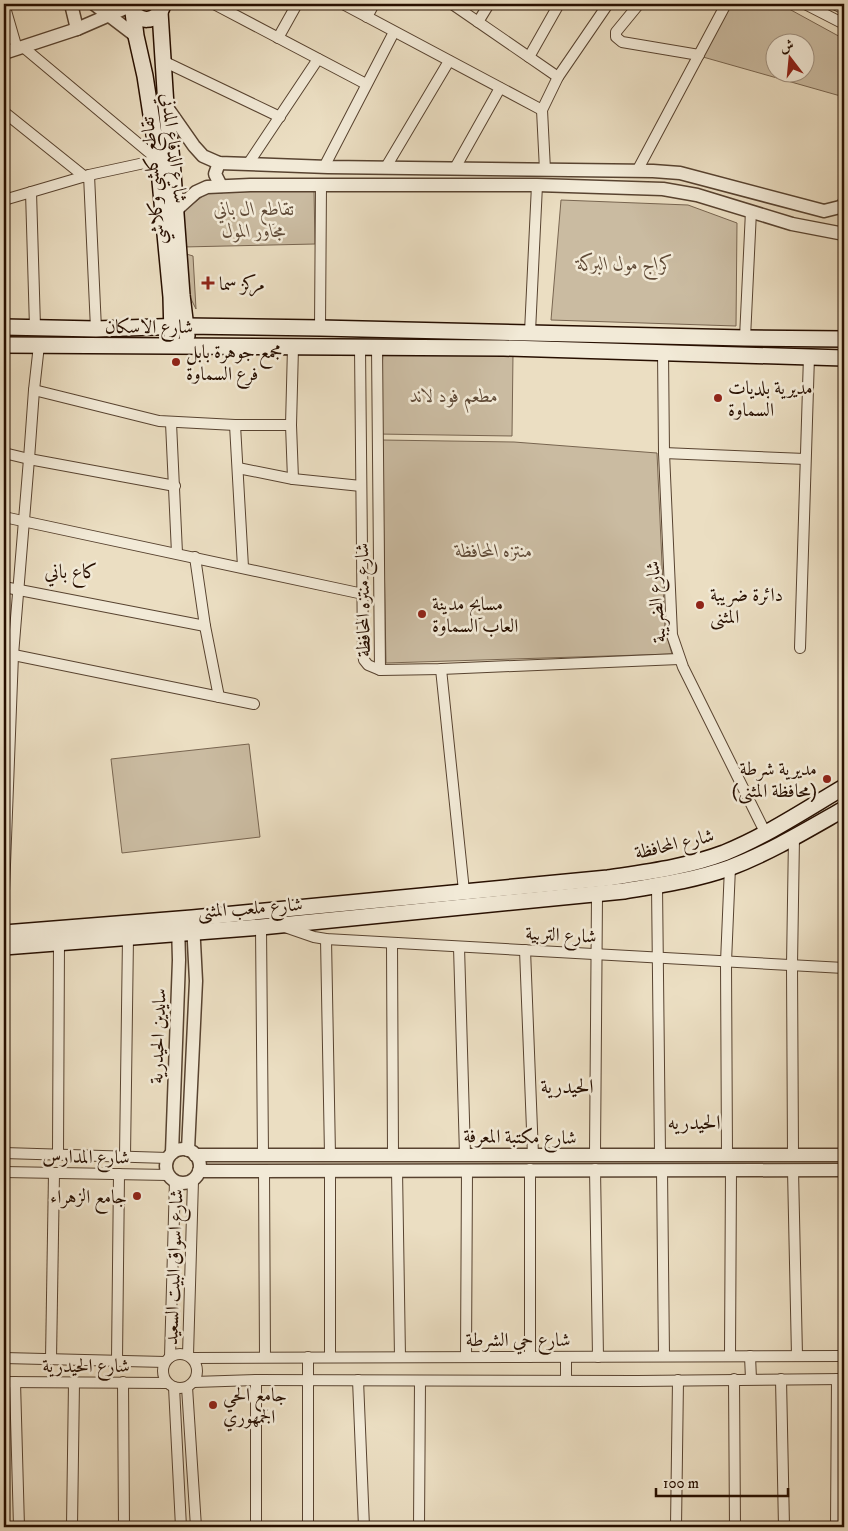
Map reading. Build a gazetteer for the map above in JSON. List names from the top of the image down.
{
  "streets": {
    "main road": [
      "شارع الدفاع المدني",
      "تقاطع كلشي وكلاشي",
      "شارع الاسكان",
      "شارع المحافظة",
      "شارع ملعب المثنى"
    ],
    "street": [
      "شارع منتزه المحافظة",
      "شارع الضريبة",
      "شارع التربية",
      "سايدين الحيدرية",
      "شارع مكتبة المعرفة",
      "شارع المدارس",
      "شارع اسواق البيت السعيد",
      "شارع حي الشرطة",
      "شارع الحيدرية"
    ]
  },
  "crossings": [
    ["شارع الدفاع المدني", "تقاطع كلشي وكلاشي"],
    ["تقاطع كلشي وكلاشي", "شارع الاسكان"],
    ["شارع الاسكان", "شارع منتزه المحافظة"],
    ["شارع الاسكان", "شارع الضريبة"],
    ["شارع الضريبة", "شارع المحافظة"],
    ["شارع المحافظة", "شارع ملعب المثنى"],
    ["شارع ملعب المثنى", "شارع التربية"],
    ["شارع ملعب المثنى", "سايدين الحيدرية"],
    ["سايدين الحيدرية", "شارع مكتبة المعرفة"],
    ["سايدين الحيدرية", "شارع المدارس"],
    ["سايدين الحيدرية", "شارع اسواق البيت السعيد"],
    ["شارع مكتبة المعرفة", "شارع المدارس"],
    ["شارع مكتبة المعرفة", "شارع اسواق البيت السعيد"],
    ["شارع المدارس", "شارع اسواق البيت السعيد"],
    ["شارع اسواق البيت السعيد", "شارع حي الشرطة"],
    ["شارع اسواق البيت السعيد", "شارع الحيدرية"],
    ["شارع حي الشرطة", "شارع الحيدرية"]
  ],
  "districts": ["كاع باني", "الحيدرية", "الحيدريه"],
  "parks": [
    "تقاطع ال باني مجاور المول",
    "كراج مول البركة",
    "مطعم فود لاند",
    "منتزه المحافظة"
  ],
  "places": {
    "health": ["مركز سما"],
    "other": [
      "مجمع جوهرة بابل فرع السماوة",
      "مديرية بلديات السماوة",
      "دائرة ضريبة المثنى",
      "مسابح مدينة العاب السماوة",
      "مديرية شرطة (محافظة المثنى)",
      "جامع الزهراء",
      "جامع الحي الجمهوري"
    ]
  },
  "scale_bar": "100 m",
  "north": "top"
}
